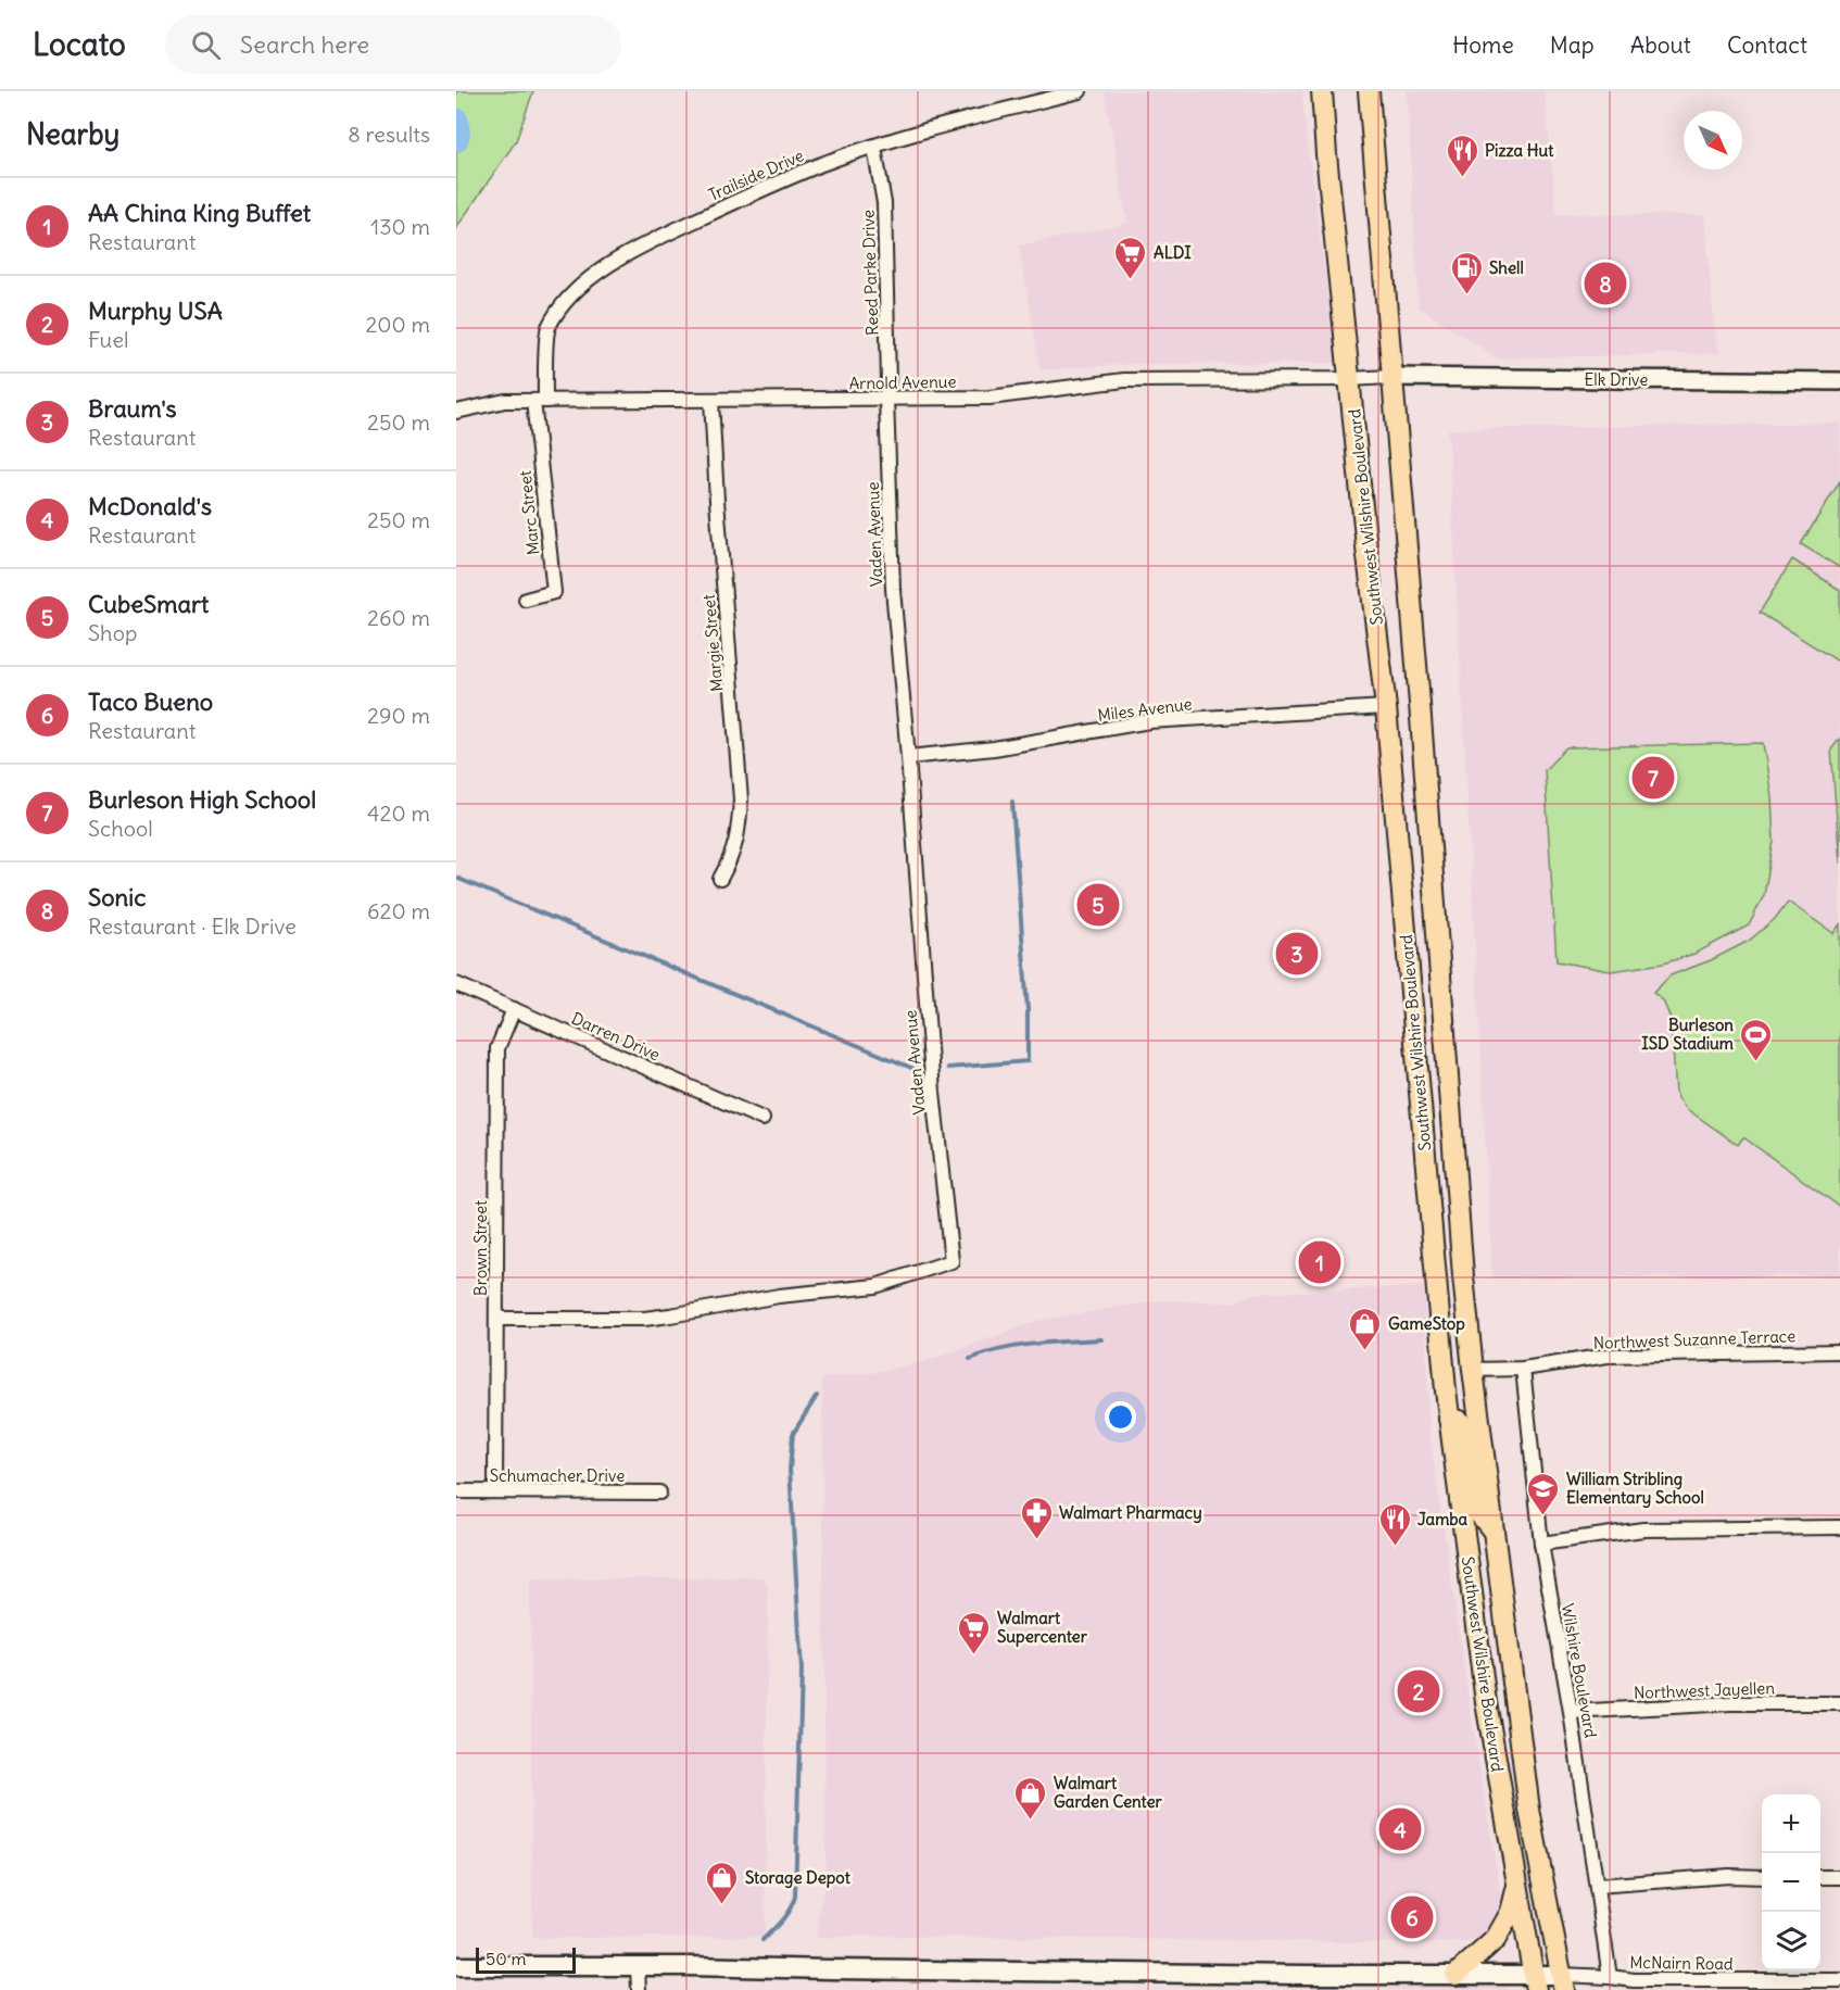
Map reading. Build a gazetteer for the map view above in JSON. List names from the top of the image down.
{
  "streets": {
    "main road": ["Southwest Wilshire Boulevard"],
    "street": [
      "Trailside Drive",
      "Reed Parke Drive",
      "Elk Drive",
      "Arnold Avenue",
      "Marc Street",
      "Vaden Avenue",
      "Margie Street",
      "Miles Avenue",
      "Darren Drive",
      "Brown Street",
      "Northwest Suzanne Terrace",
      "Schumacher Drive",
      "Wilshire Boulevard",
      "Northwest Jayellen",
      "McNairn Road"
    ]
  },
  "crossings": [
    ["Trailside Drive", "Reed Parke Drive"],
    ["Trailside Drive", "Arnold Avenue"],
    ["Trailside Drive", "Marc Street"],
    ["Reed Parke Drive", "Arnold Avenue"],
    ["Reed Parke Drive", "Vaden Avenue"],
    ["Elk Drive", "Arnold Avenue"],
    ["Elk Drive", "Southwest Wilshire Boulevard"],
    ["Arnold Avenue", "Marc Street"],
    ["Arnold Avenue", "Southwest Wilshire Boulevard"],
    ["Arnold Avenue", "Vaden Avenue"],
    ["Arnold Avenue", "Margie Street"],
    ["Southwest Wilshire Boulevard", "Miles Avenue"],
    ["Southwest Wilshire Boulevard", "Northwest Suzanne Terrace"],
    ["Southwest Wilshire Boulevard", "McNairn Road"],
    ["Vaden Avenue", "Miles Avenue"],
    ["Vaden Avenue", "Brown Street"],
    ["Darren Drive", "Brown Street"],
    ["Brown Street", "Schumacher Drive"],
    ["Northwest Suzanne Terrace", "Wilshire Boulevard"],
    ["Wilshire Boulevard", "Northwest Jayellen"],
    ["Wilshire Boulevard", "McNairn Road"]
  ],
  "places": {
    "restaurant": ["Pizza Hut", "Jamba"],
    "supermarket": ["ALDI", "Walmart Supercenter"],
    "fuel station": ["Shell"],
    "sports": ["Burleson ISD Stadium"],
    "shop": ["GameStop", "Walmart Garden Center", "Storage Depot"],
    "school or university": ["William Stribling Elementary School"],
    "pharmacy": ["Walmart Pharmacy"]
  },
  "scale_bar": "50 m",
  "north": "bottom right",
  "page": {
    "header": "Locato",
    "search": "Search here",
    "nav": [
      "Home",
      "Map",
      "About",
      "Contact"
    ],
    "heading": ["Nearby", "8 results"],
    "list": [
      {
        "mark": "1",
        "name": "AA China King Buffet",
        "note": "Restaurant",
        "value": "130 m"
      },
      {
        "mark": "2",
        "name": "Murphy USA",
        "note": "Fuel",
        "value": "200 m"
      },
      {
        "mark": "3",
        "name": "Braum's",
        "note": "Restaurant",
        "value": "250 m"
      },
      {
        "mark": "4",
        "name": "McDonald's",
        "note": "Restaurant",
        "value": "250 m"
      },
      {
        "mark": "5",
        "name": "CubeSmart",
        "note": "Shop",
        "value": "260 m"
      },
      {
        "mark": "6",
        "name": "Taco Bueno",
        "note": "Restaurant",
        "value": "290 m"
      },
      {
        "mark": "7",
        "name": "Burleson High School",
        "note": "School",
        "value": "420 m"
      },
      {
        "mark": "8",
        "name": "Sonic",
        "note": "Restaurant · Elk Drive",
        "value": "620 m"
      }
    ],
    "pins": [
      "8",
      "7",
      "5",
      "3",
      "1",
      "2",
      "4",
      "6"
    ],
    "map_buttons": ["+", "−"],
    "scale": "50 m"
  }
}
